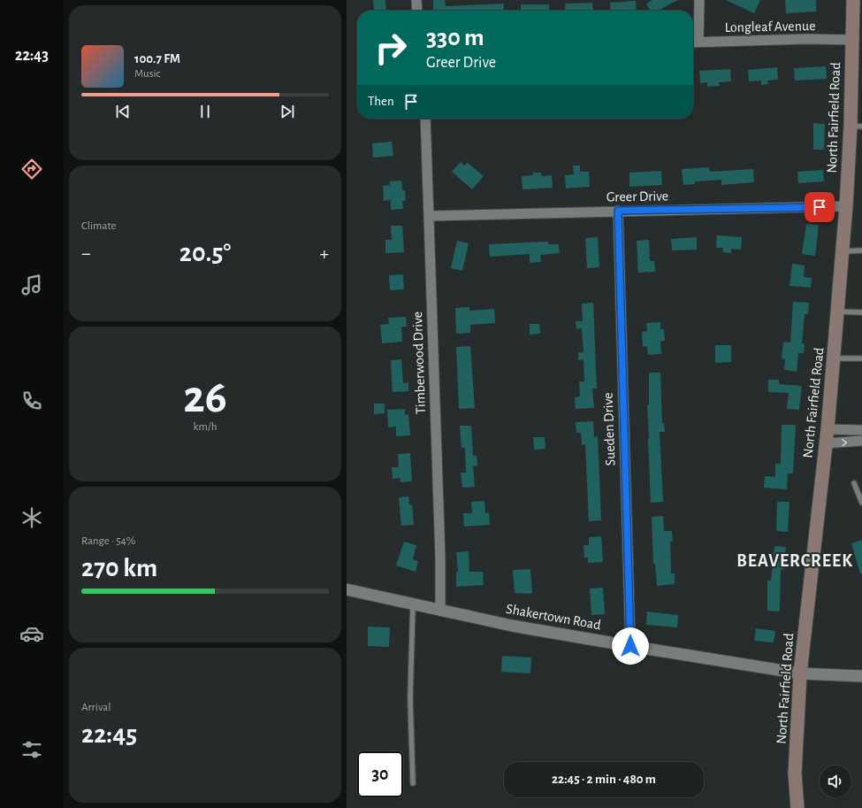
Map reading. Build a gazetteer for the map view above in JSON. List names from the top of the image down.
{
  "streets": {
    "main road": ["North Fairfield Road"],
    "street": [
      "Longleaf Avenue",
      "Greer Drive",
      "Timberwood Drive",
      "Sueden Drive",
      "Shakertown Road"
    ]
  },
  "crossings": [
    ["Longleaf Avenue", "North Fairfield Road"],
    ["North Fairfield Road", "Greer Drive"],
    ["North Fairfield Road", "Shakertown Road"],
    ["Greer Drive", "Timberwood Drive"],
    ["Greer Drive", "Sueden Drive"],
    ["Timberwood Drive", "Shakertown Road"],
    ["Sueden Drive", "Shakertown Road"]
  ],
  "districts": ["BEAVERCREEK"],
  "page": {
    "tabs": "22:43",
    "turn": ["330 m", "Greer Drive"],
    "song": ["100.7 FM", "Music"],
    "then": "Then",
    "tile": [
      "Climate",
      ["26", "km/h"],
      ["Range · 54%", "270 km"],
      ["Arrival", "22:45"]
    ],
    "heat": ["−", "20.5°", "+"],
    "limit": "30",
    "trip": "22:45 · 2 min · 480 m"
  }
}
